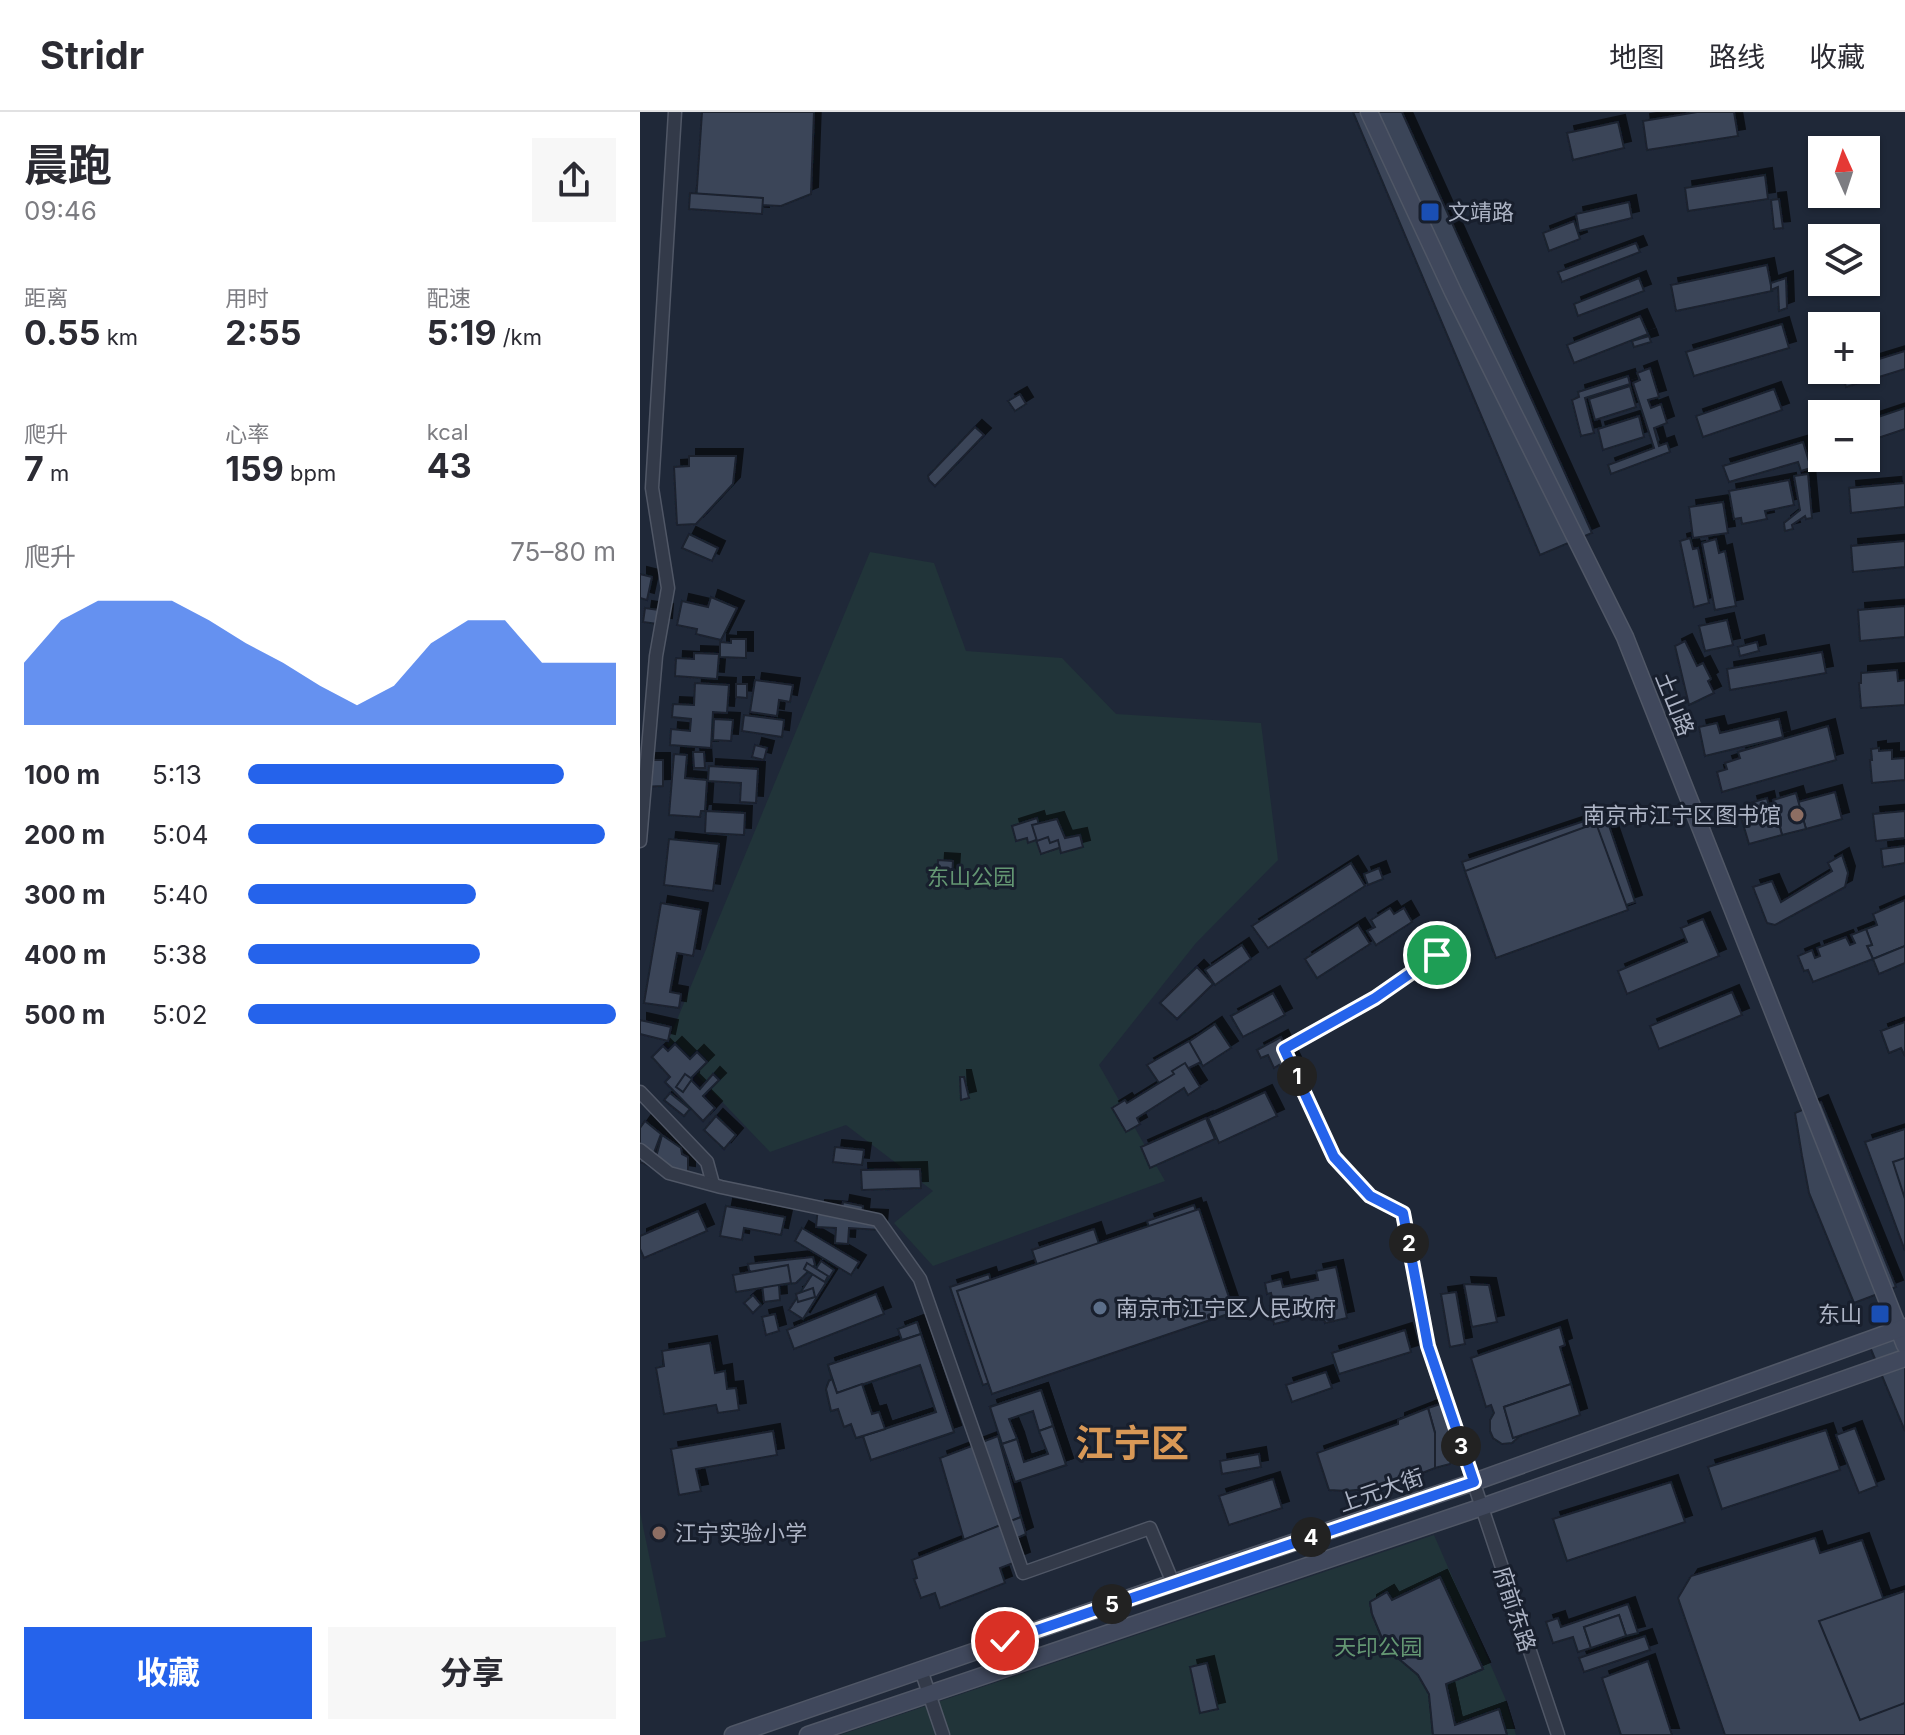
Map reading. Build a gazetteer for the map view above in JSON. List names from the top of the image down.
{
  "streets": {
    "main road": ["土山路", "上元大街"],
    "street": ["府前东路"]
  },
  "crossings": [
    ["土山路", "上元大街"],
    ["上元大街", "府前东路"]
  ],
  "districts": ["江宁区"],
  "parks": ["东山公园", "天印公园"],
  "places": {
    "transit": ["文靖路", "东山"],
    "other": ["南京市江宁区图书馆", "南京市江宁区人民政府", "江宁实验小学"]
  },
  "north": "top",
  "page": {
    "header": "Stridr",
    "nav": ["地图", "路线", "收藏"],
    "heading": ["晨跑", "09:46"],
    "map_buttons": ["+", "−"],
    "stats": [
      ["距离", "0.55 km"],
      ["用时", "2:55"],
      ["配速", "5:19 /km"],
      ["爬升", "7 m"],
      ["心率", "159 bpm"],
      ["kcal", "43"]
    ],
    "chart": ["爬升", "75–80 m"],
    "list": [
      {
        "name": "100 m",
        "note": "5:13"
      },
      {
        "name": "200 m",
        "note": "5:04"
      },
      {
        "name": "300 m",
        "note": "5:40"
      },
      {
        "name": "400 m",
        "note": "5:38"
      },
      {
        "name": "500 m",
        "note": "5:02"
      }
    ],
    "pins": [
      "1",
      "2",
      "3",
      "4",
      "5"
    ],
    "buttons": ["收藏", "分享"]
  }
}
